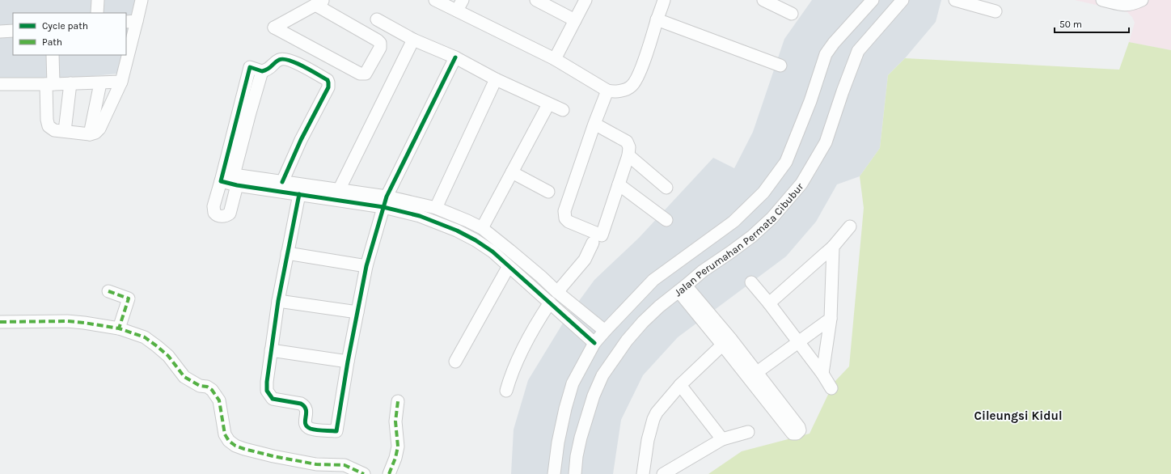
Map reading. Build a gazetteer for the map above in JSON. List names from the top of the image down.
{
  "streets": {
    "street": ["Jalan Perumahan Permata Cibubur"]
  },
  "districts": ["Cileungsi Kidul"],
  "legend": ["Cycle path", "Path"],
  "scale_bar": "50 m"
}
